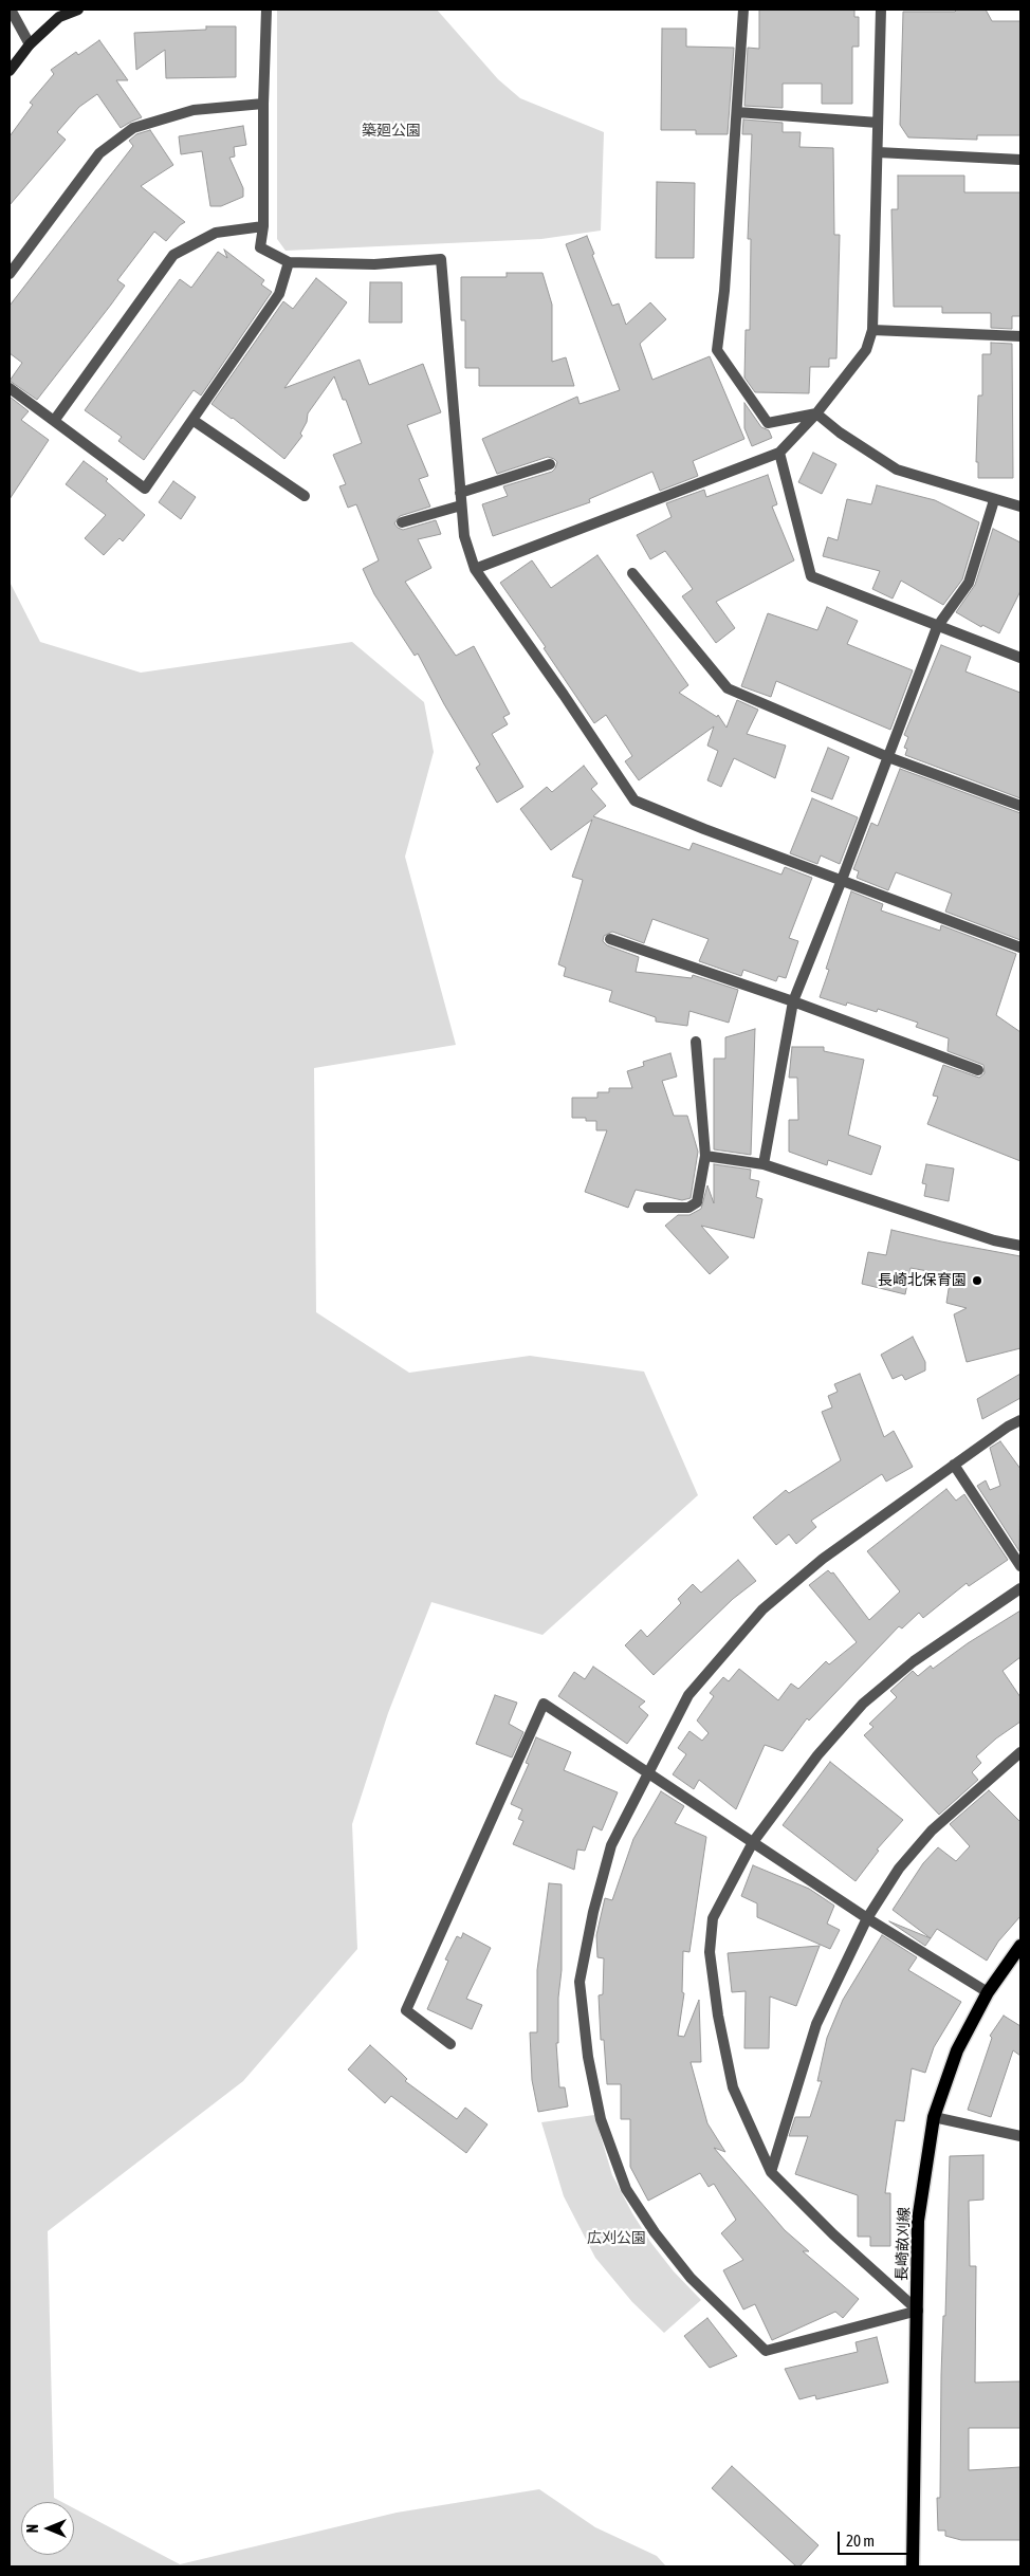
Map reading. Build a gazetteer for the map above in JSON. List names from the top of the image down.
{
  "streets": {
    "main road": ["長崎畝刈線"]
  },
  "parks": ["築廻公園", "広刈公園"],
  "places": ["長崎北保育園"],
  "scale_bar": "20 m",
  "north": "left"
}
